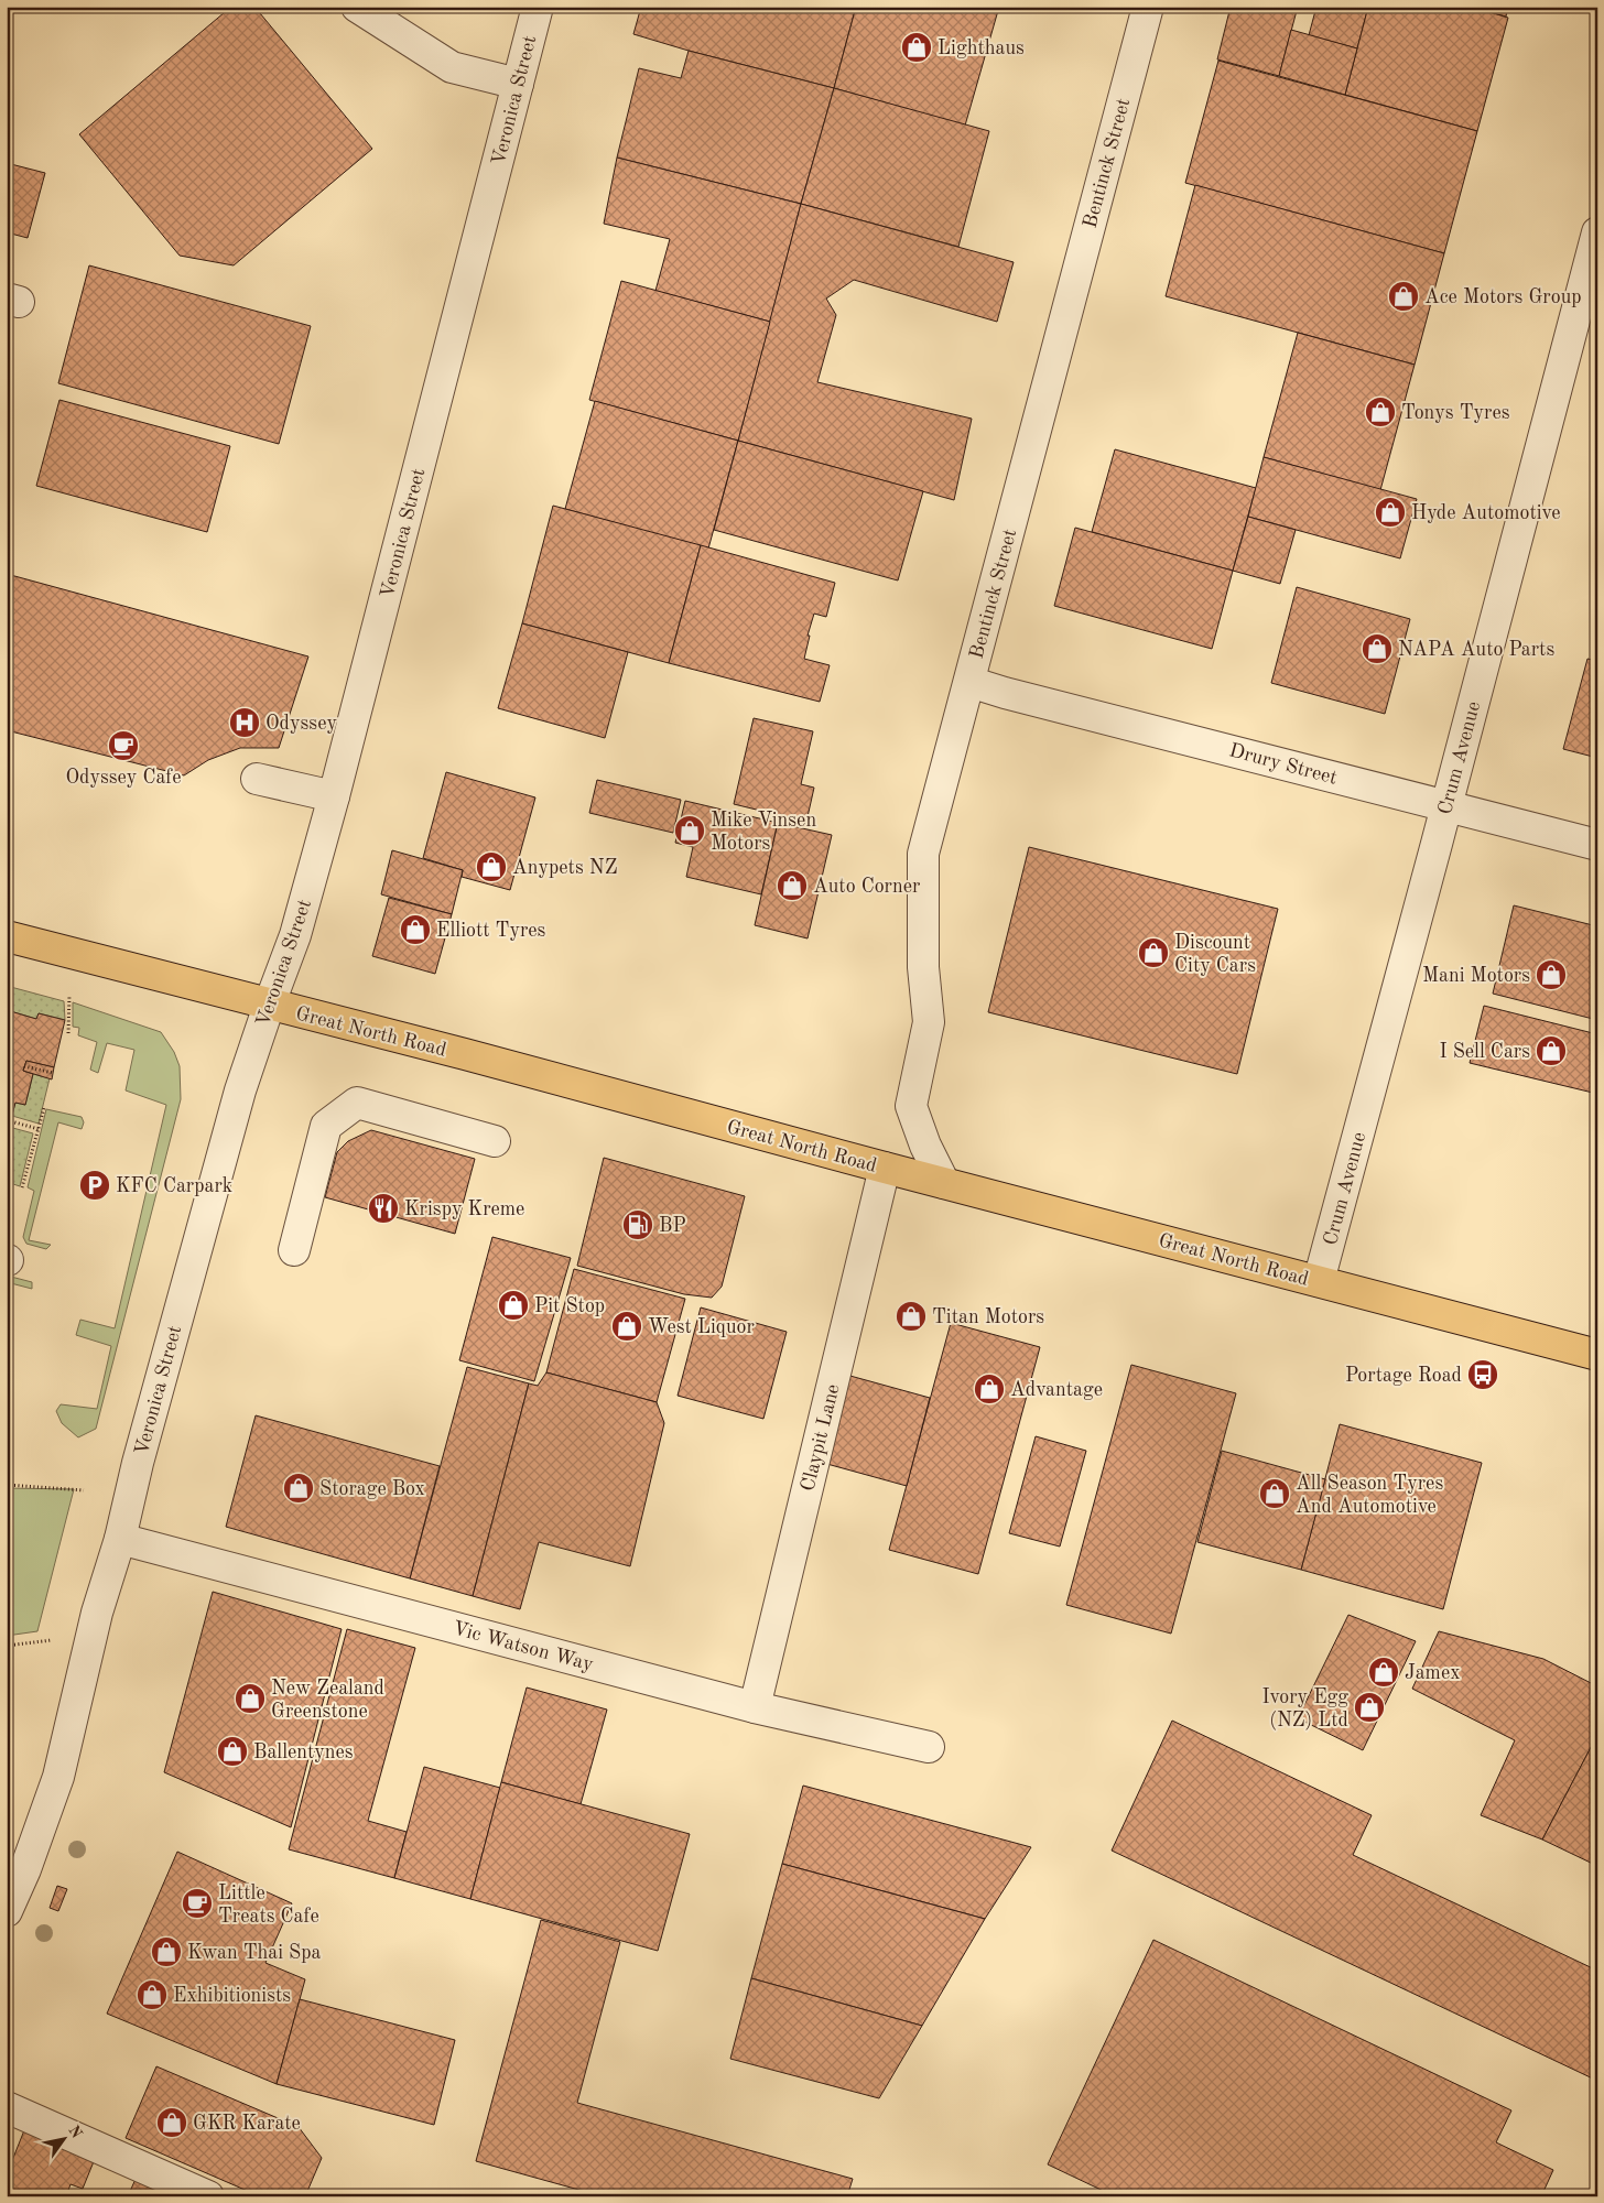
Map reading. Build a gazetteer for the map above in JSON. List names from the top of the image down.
{
  "streets": {
    "main road": ["Great North Road"],
    "street": [
      "Veronica Street",
      "Bentinck Street",
      "Crum Avenue",
      "Drury Street",
      "Claypit Lane",
      "Vic Watson Way"
    ]
  },
  "crossings": [
    ["Veronica Street", "Great North Road"],
    ["Veronica Street", "Vic Watson Way"],
    ["Bentinck Street", "Drury Street"],
    ["Bentinck Street", "Great North Road"],
    ["Crum Avenue", "Drury Street"],
    ["Crum Avenue", "Great North Road"],
    ["Great North Road", "Claypit Lane"],
    ["Claypit Lane", "Vic Watson Way"]
  ],
  "places": {
    "shop": [
      "Lighthaus",
      "Ace Motors Group",
      "Tonys Tyres",
      "Hyde Automotive",
      "NAPA Auto Parts",
      "Mike Vinsen Motors",
      "Anypets NZ",
      "Auto Corner",
      "Elliott Tyres",
      "Discount City Cars",
      "Mani Motors",
      "I Sell Cars",
      "Pit Stop",
      "Titan Motors",
      "West Liquor",
      "Advantage",
      "Storage Box",
      "All Season Tyres And Automotive",
      "Jamex",
      "New Zealand Greenstone",
      "Ivory Egg (NZ) Ltd",
      "Ballentynes",
      "Kwan Thai Spa",
      "Exhibitionists",
      "GKR Karate"
    ],
    "hospital": ["Odyssey"],
    "cafe": ["Odyssey Cafe", "Little Treats Cafe"],
    "parking": ["KFC Carpark"],
    "restaurant": ["Krispy Kreme"],
    "fuel station": ["BP"],
    "bus stop": ["Portage Road"]
  },
  "north": "top right"
}
